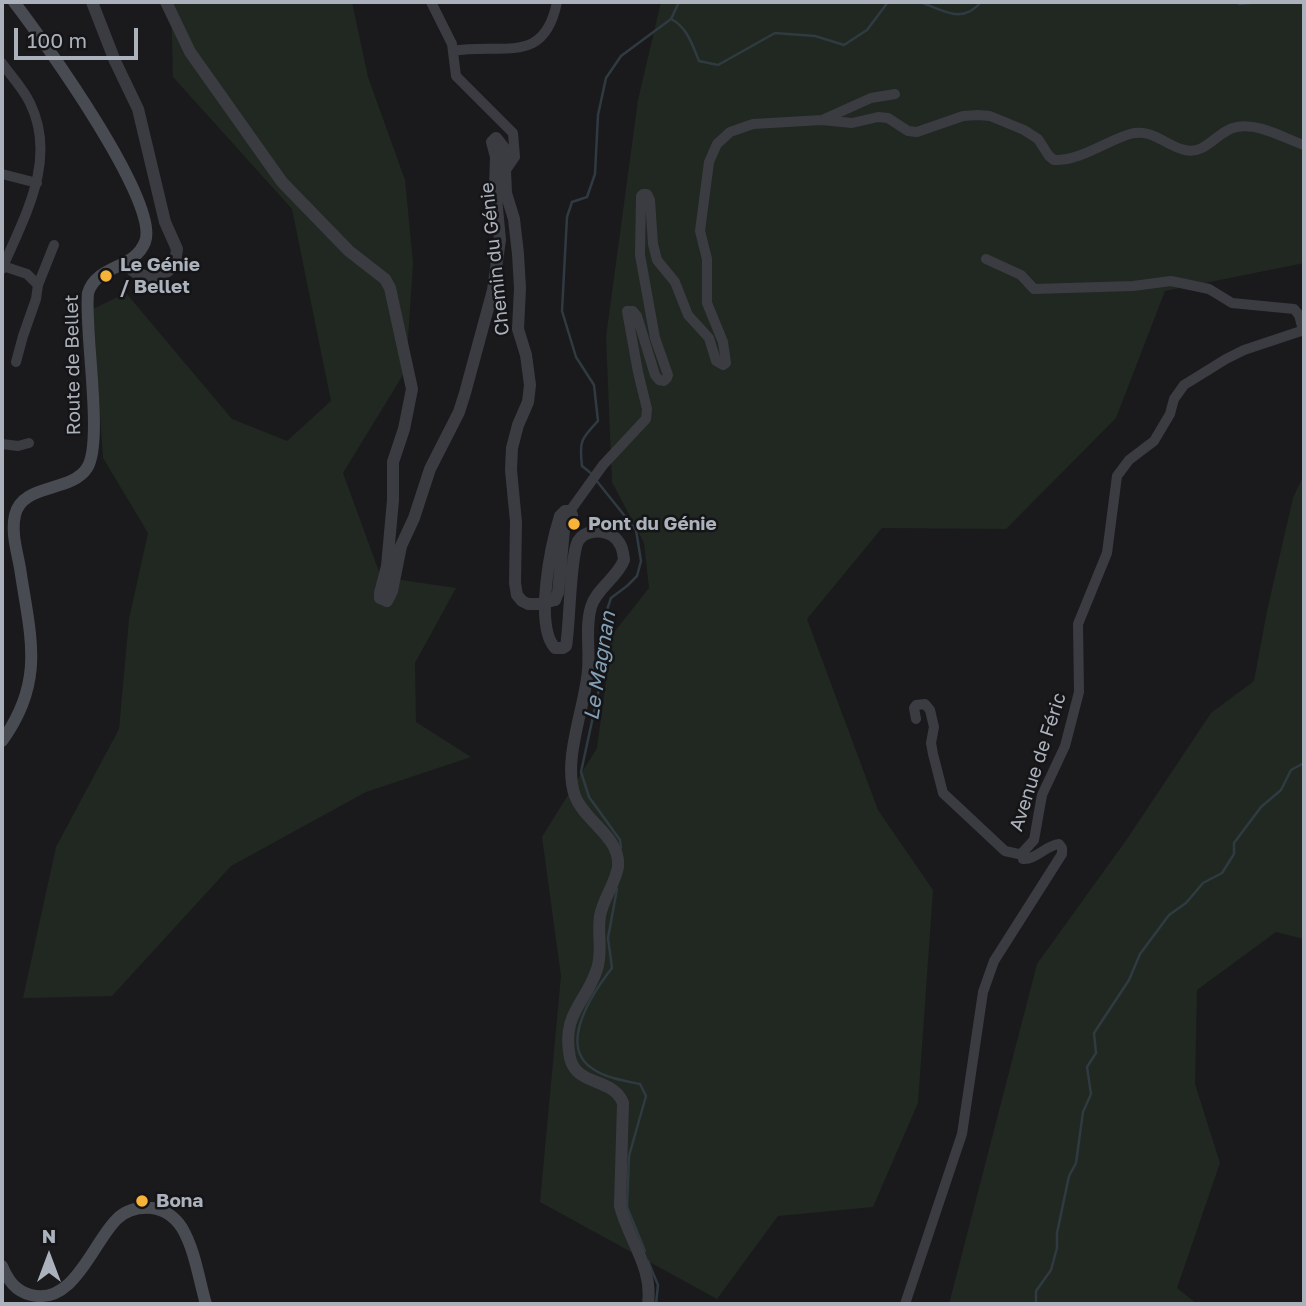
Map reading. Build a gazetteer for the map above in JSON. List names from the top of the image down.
{
  "streets": {
    "main road": ["Route de Bellet"],
    "street": ["Chemin du Génie", "Avenue de Féric"]
  },
  "water": ["Le Magnan"],
  "places": ["Le Génie / Bellet", "Pont du Génie", "Bona"],
  "scale_bar": "100 m",
  "north": "top"
}
